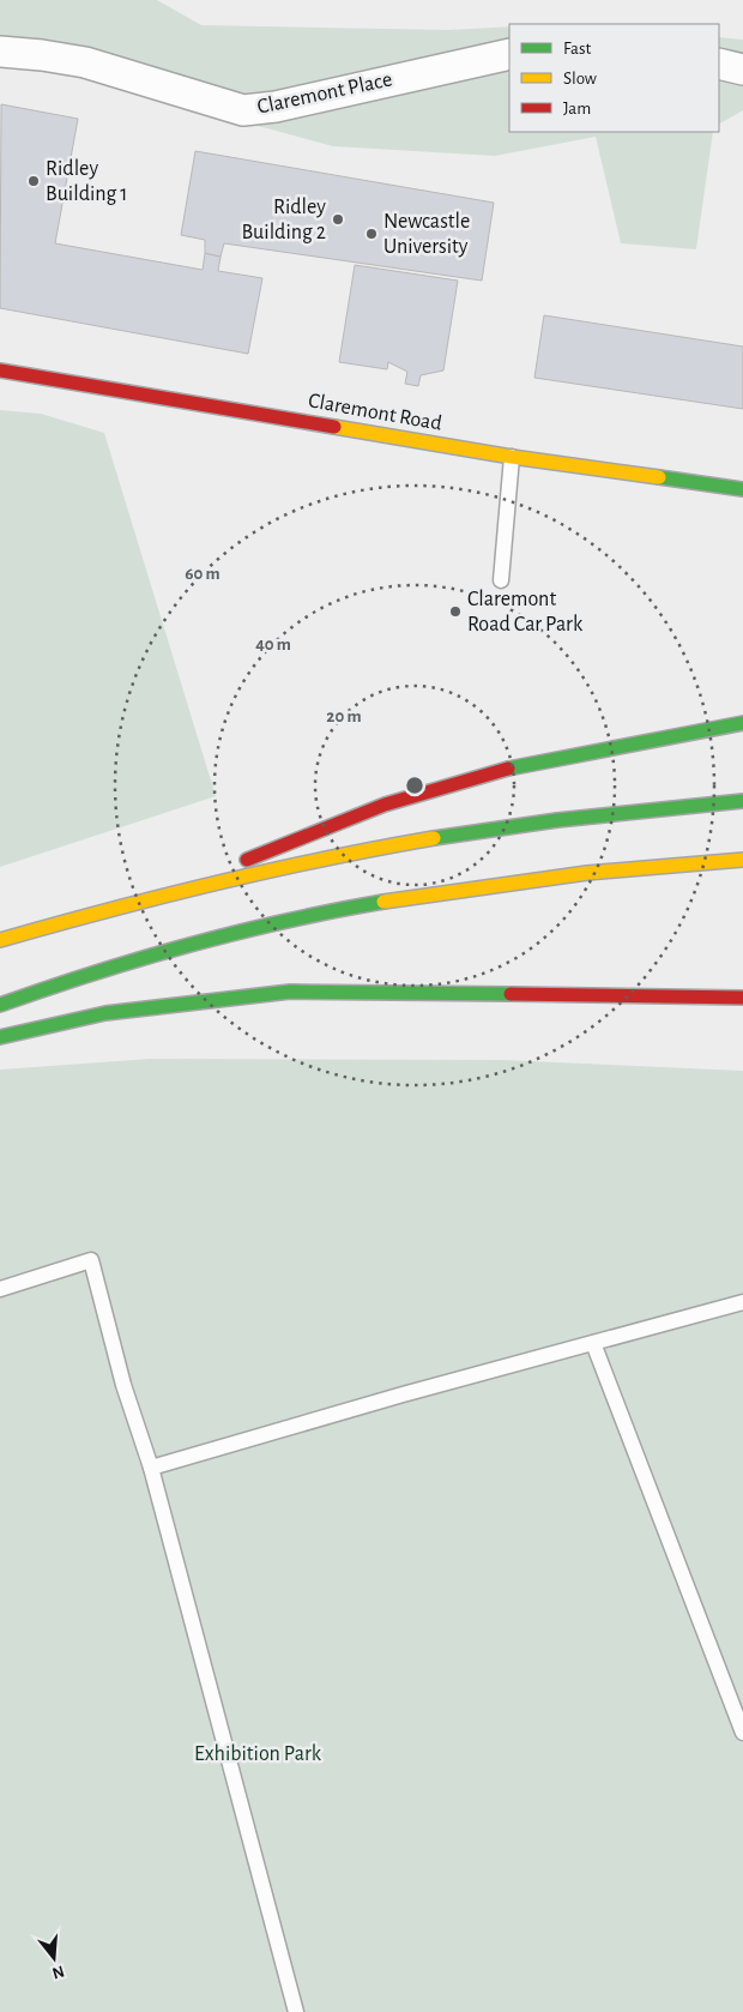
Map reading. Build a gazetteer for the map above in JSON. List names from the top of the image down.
{
  "streets": {
    "main road": ["Claremont Road"],
    "street": ["Claremont Place"]
  },
  "parks": ["Exhibition Park"],
  "places": [
    "Ridley Building 1",
    "Ridley Building 2",
    "Newcastle University",
    "Claremont Road Car Park"
  ],
  "legend": ["Fast", "Slow", "Jam"],
  "north": "bottom",
  "rings": ["60 m", "40 m", "20 m"]
}
